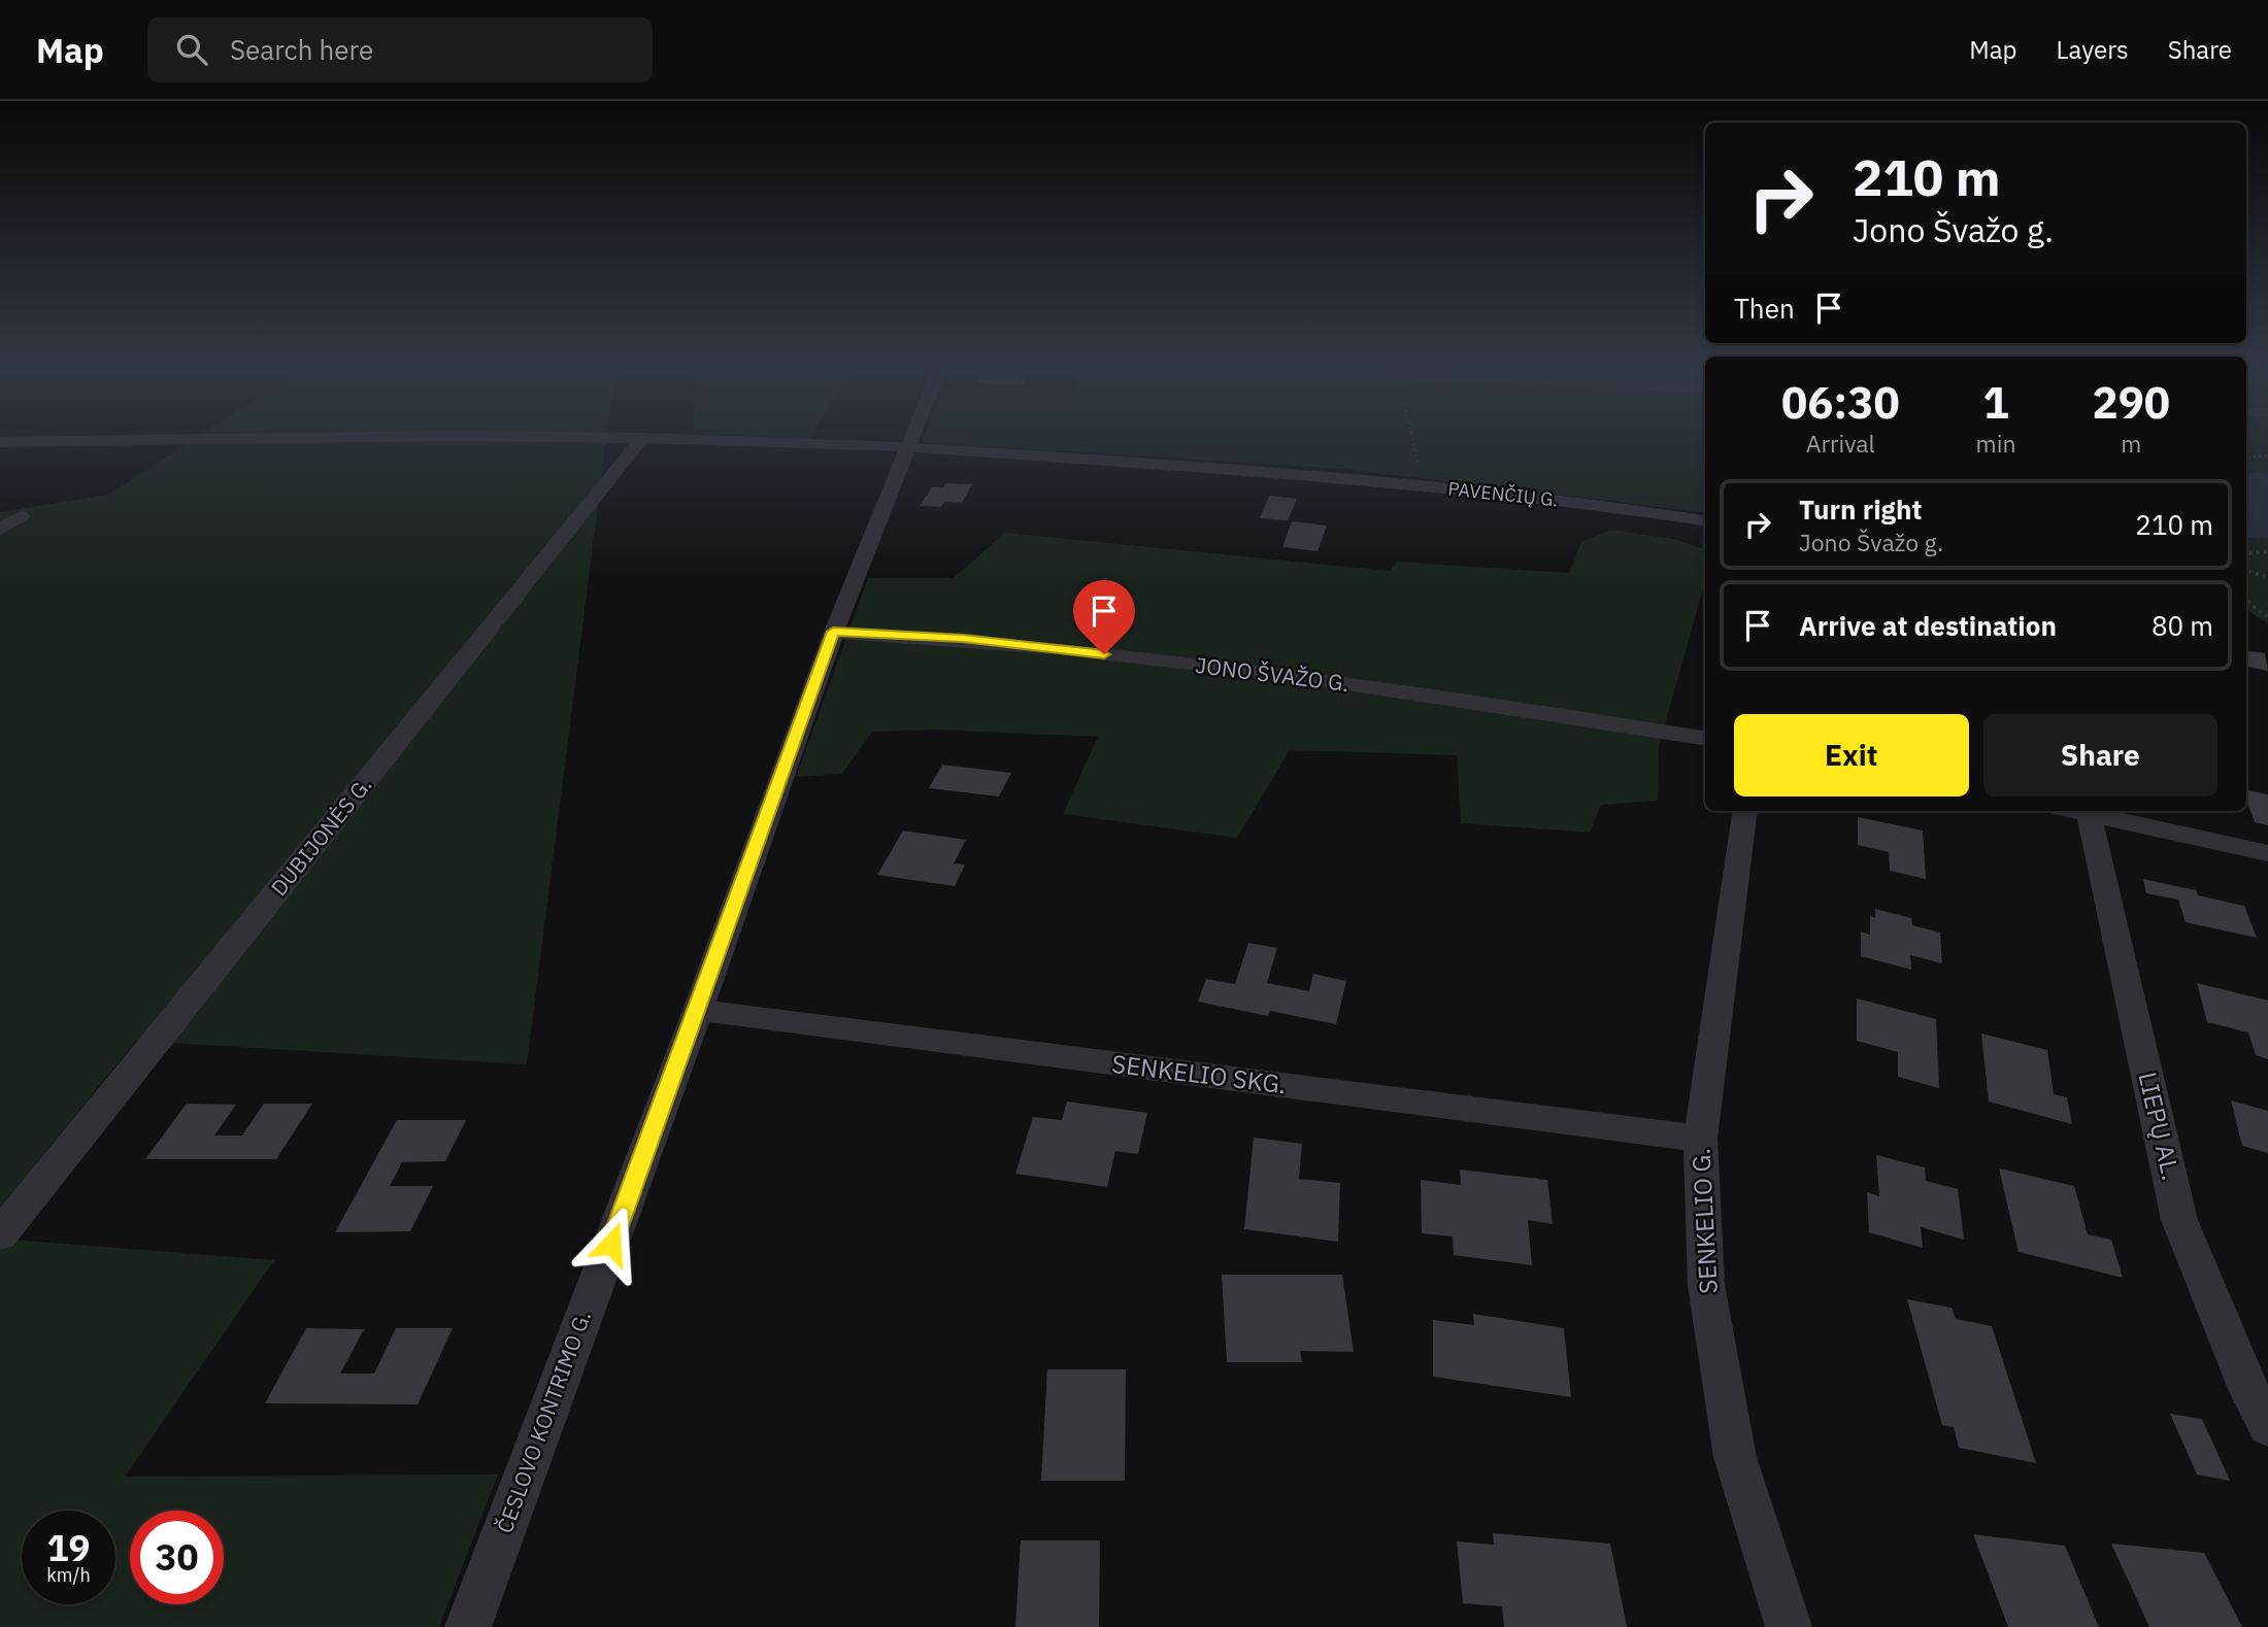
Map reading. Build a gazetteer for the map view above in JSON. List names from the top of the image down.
{
  "streets": {
    "street": [
      "PAVENČIŲ G.",
      "JONO ŠVAŽO G.",
      "DUBIJONĖS G.",
      "SENKELIO SKG.",
      "LIEPŲ AL.",
      "SENKELIO G.",
      "ČESLOVO KONTRIMO G."
    ]
  },
  "crossings": [
    ["PAVENČIŲ G.", "ČESLOVO KONTRIMO G."],
    ["JONO ŠVAŽO G.", "ČESLOVO KONTRIMO G."],
    ["SENKELIO SKG.", "SENKELIO G."],
    ["SENKELIO SKG.", "ČESLOVO KONTRIMO G."]
  ],
  "page": {
    "header": "Map",
    "search": "Search here",
    "nav": ["Map", "Layers", "Share"],
    "turn": ["210 m", "Jono Švažo g."],
    "then": "Then",
    "eta": [
      "06:30",
      "Arrival",
      "1",
      "min",
      "290",
      "m"
    ],
    "list": [
      {
        "name": "Turn right",
        "note": "Jono Švažo g.",
        "value": "210 m"
      },
      {
        "name": "Arrive at destination",
        "value": "80 m"
      }
    ],
    "buttons": ["Exit", "Share"],
    "speed": "19 km/h",
    "limit": "30"
  }
}
